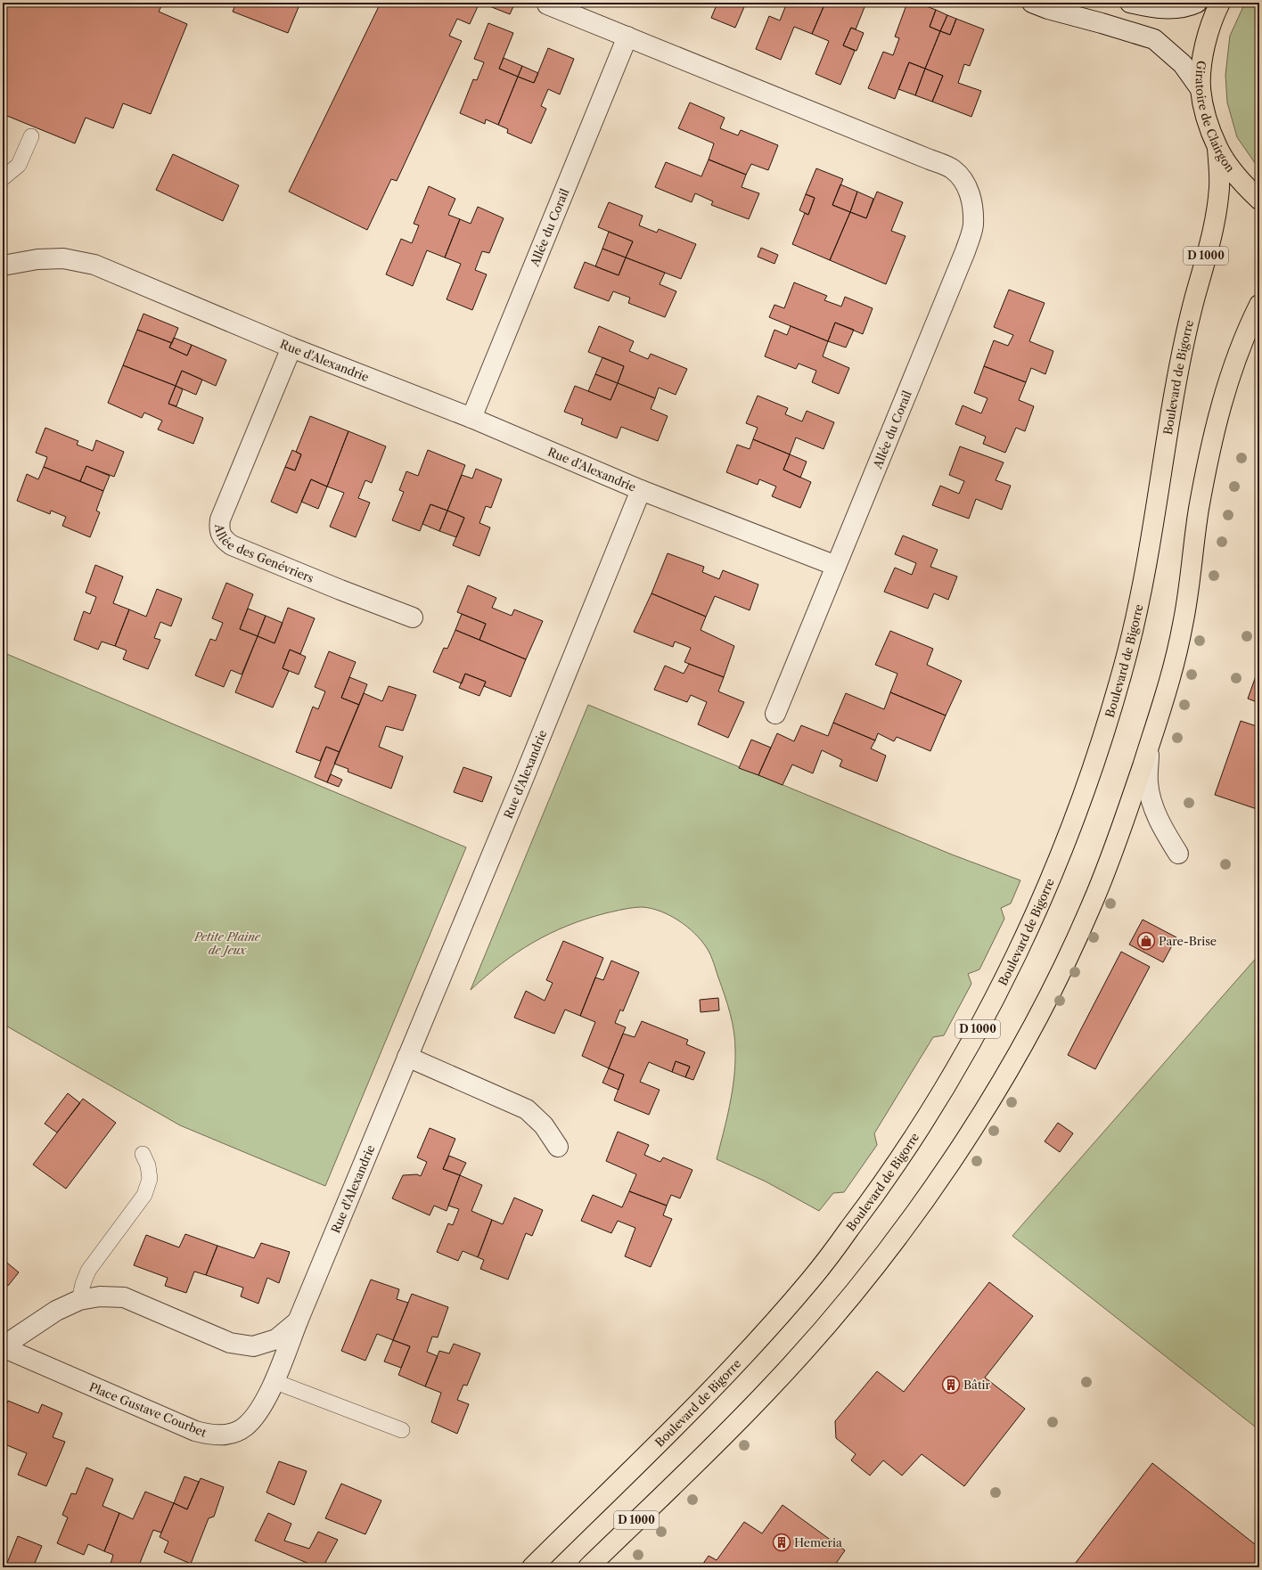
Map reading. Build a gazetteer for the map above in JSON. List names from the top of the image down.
{
  "streets": {
    "main road": ["Giratoire de Clairgon", "D 1000", "Boulevard de Bigorre"],
    "street": [
      "Allée du Corail",
      "Rue d'Alexandrie",
      "Allée des Genévriers",
      "Place Gustave Courbet"
    ]
  },
  "crossings": [
    ["Giratoire de Clairgon", "Boulevard de Bigorre"],
    ["Allée du Corail", "Rue d'Alexandrie"],
    ["Rue d'Alexandrie", "Allée des Genévriers"],
    ["Rue d'Alexandrie", "Place Gustave Courbet"]
  ],
  "parks": ["Petite Plaine de Jeux"],
  "places": {
    "shop": ["Pare-Brise"],
    "building": ["Bâtir", "Hemeria"]
  }
}
